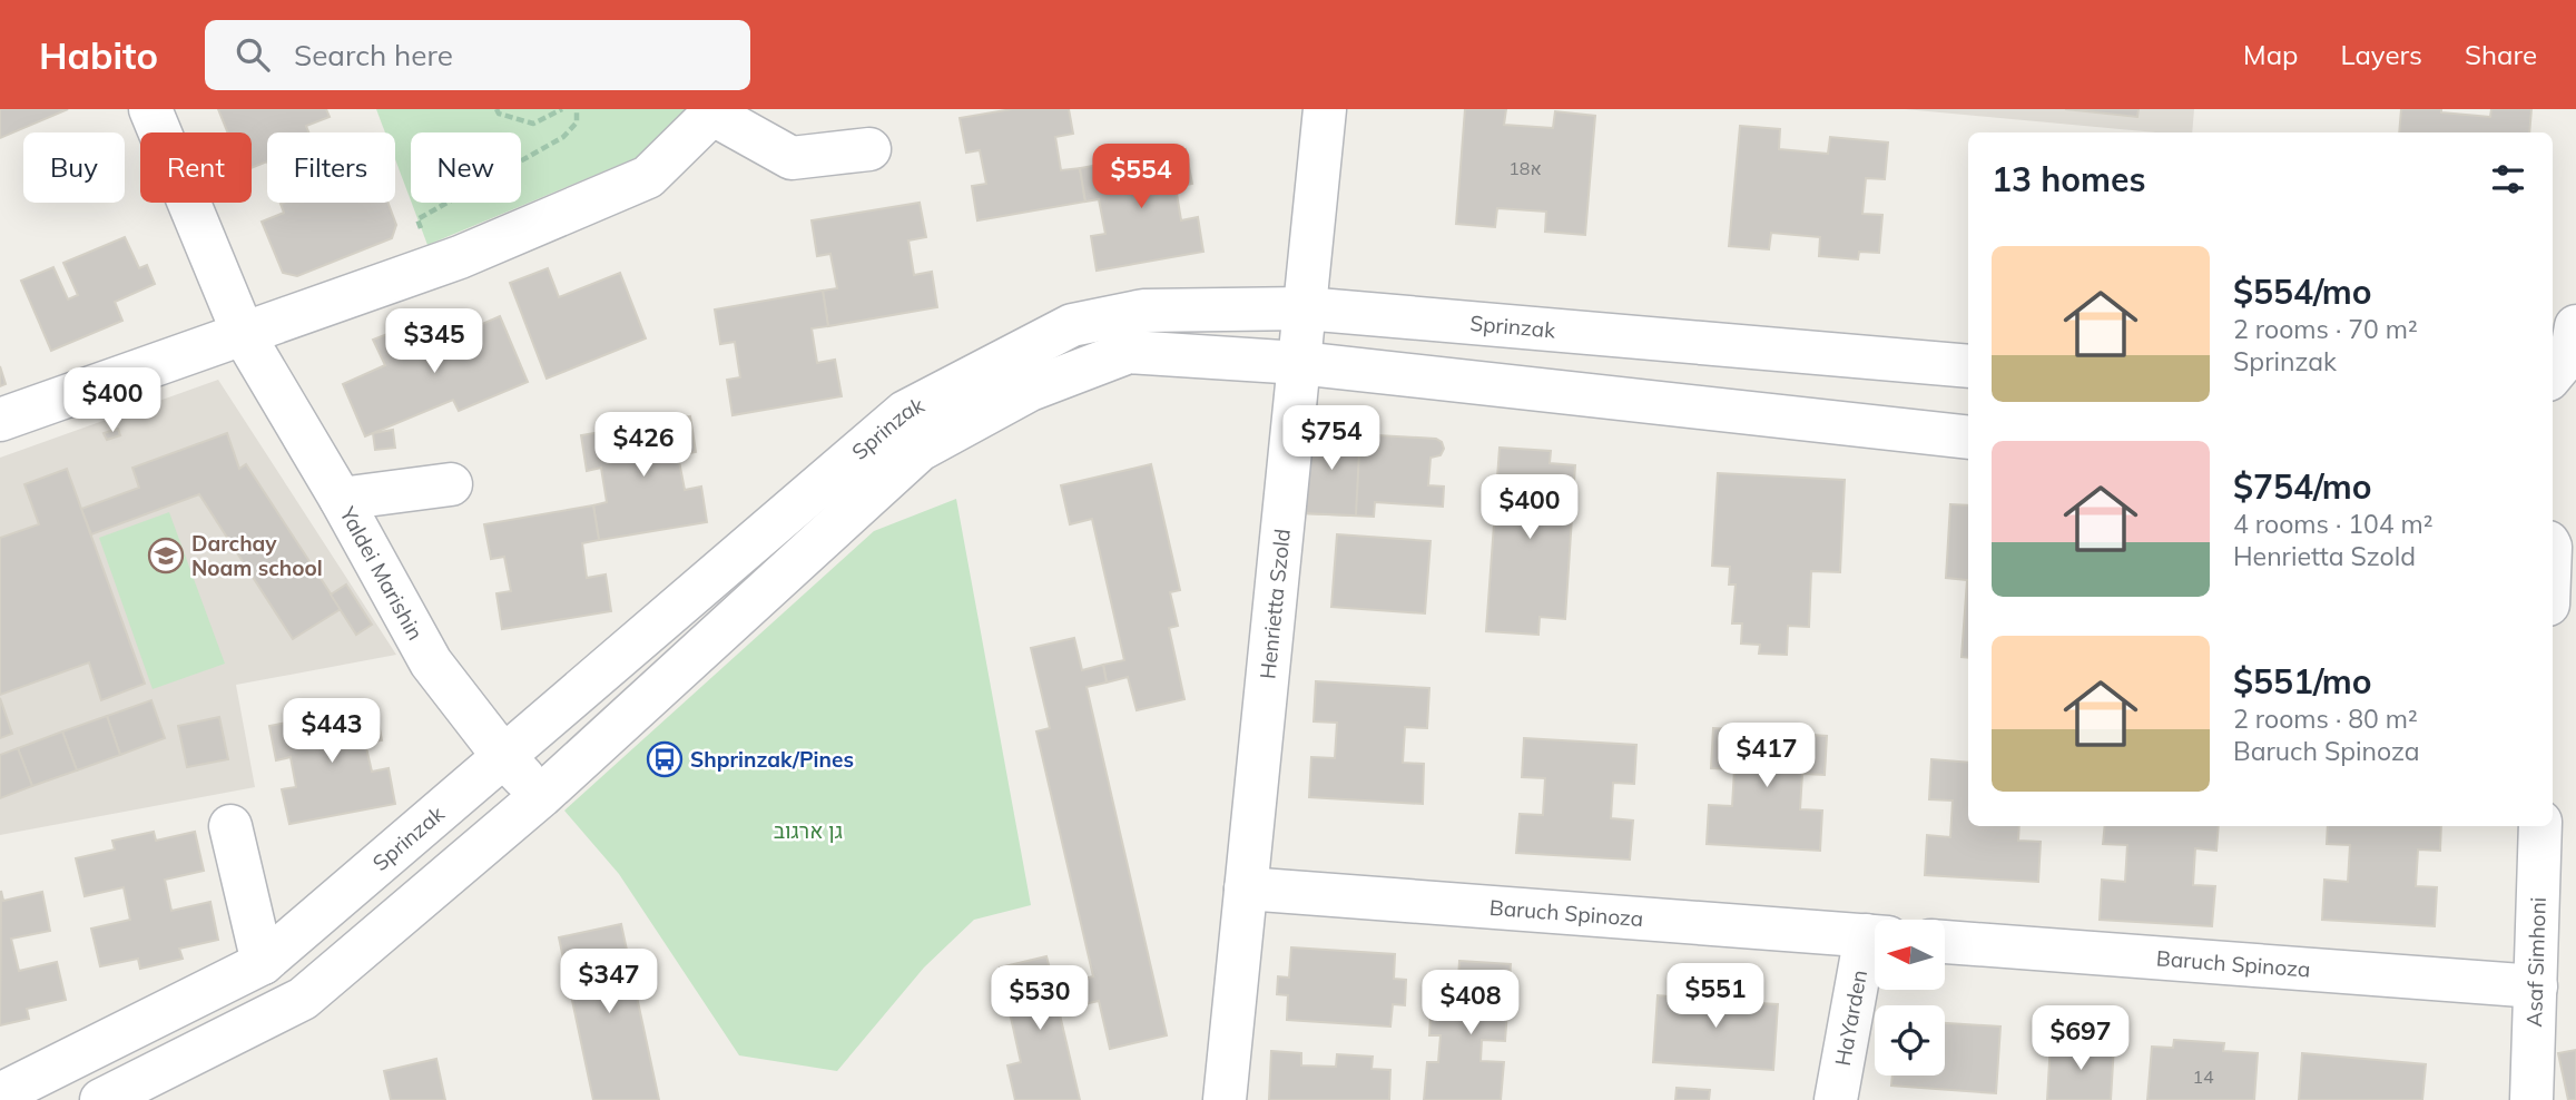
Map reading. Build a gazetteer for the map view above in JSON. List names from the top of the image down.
{
  "streets": {
    "street": [
      "Sprinzak",
      "Yaldei Marishin",
      "Henrietta Szold",
      "Baruch Spinoza",
      "Asaf Simhoni",
      "HaYarden"
    ]
  },
  "crossings": [
    ["Sprinzak", "Yaldei Marishin"],
    ["Sprinzak", "Henrietta Szold"],
    ["Henrietta Szold", "Baruch Spinoza"],
    ["Baruch Spinoza", "Asaf Simhoni"]
  ],
  "parks": ["גן ארגוב"],
  "places": {
    "school or university": ["Darchay Noam school"],
    "bus stop": ["Shprinzak/Pines"]
  },
  "house_numbers": ["18א", "14"],
  "north": "left",
  "page": {
    "header": "Habito",
    "search": "Search here",
    "nav": ["Map", "Layers", "Share"],
    "chip": [
      "Buy",
      "Rent",
      "Filters",
      "New"
    ],
    "heading": "13 homes",
    "price": [
      "$554",
      "$345",
      "$400",
      "$754",
      "$426",
      "$400",
      "$443",
      "$417",
      "$347",
      "$551",
      "$530",
      "$408",
      "$697"
    ],
    "list": [
      {
        "name": "$554/mo",
        "note": "2 rooms · 70 m² · Sprinzak"
      },
      {
        "name": "$754/mo",
        "note": "4 rooms · 104 m² · Henrietta Szold"
      },
      {
        "name": "$551/mo",
        "note": "2 rooms · 80 m² · Baruch Spinoza"
      }
    ]
  }
}
